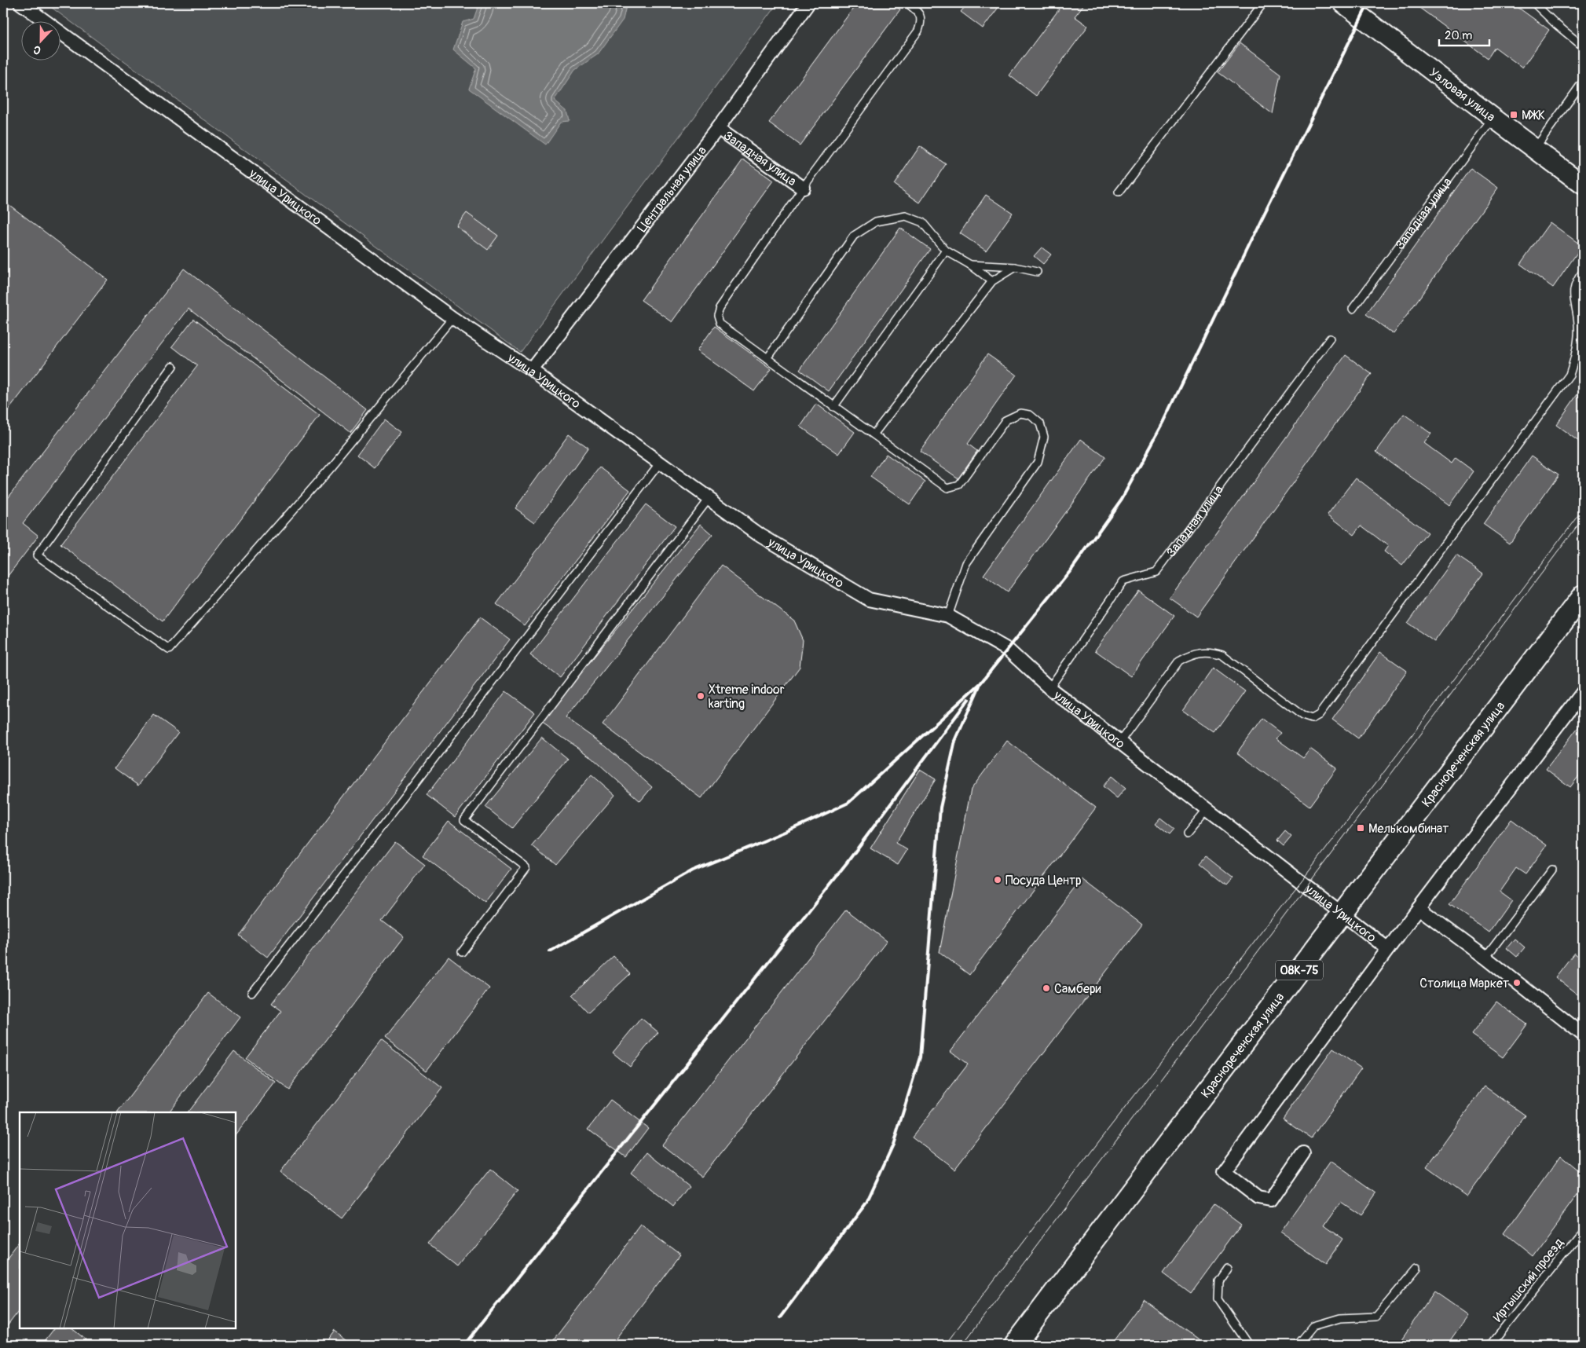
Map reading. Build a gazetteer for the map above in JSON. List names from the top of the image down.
{
  "streets": {
    "main road": ["Краснореченская улица", "08К-75"],
    "street": [
      "Узловая улица",
      "Западная улица",
      "Центральная улица",
      "улица Урицкого"
    ],
    "lane": ["Иртышский проезд"]
  },
  "crossings": [
    ["Узловая улица", "Западная улица"],
    ["Западная улица", "Центральная улица"],
    ["Западная улица", "улица Урицкого"],
    ["Центральная улица", "улица Урицкого"],
    ["улица Урицкого", "Краснореченская улица"]
  ],
  "places": {
    "transit": ["МЖК", "Мелькомбинат"],
    "other": [
      "Xtreme indoor karting",
      "Посуда Центр",
      "Столица Маркет",
      "Самбери"
    ]
  },
  "scale_bar": "20 m",
  "north": "bottom"
}
